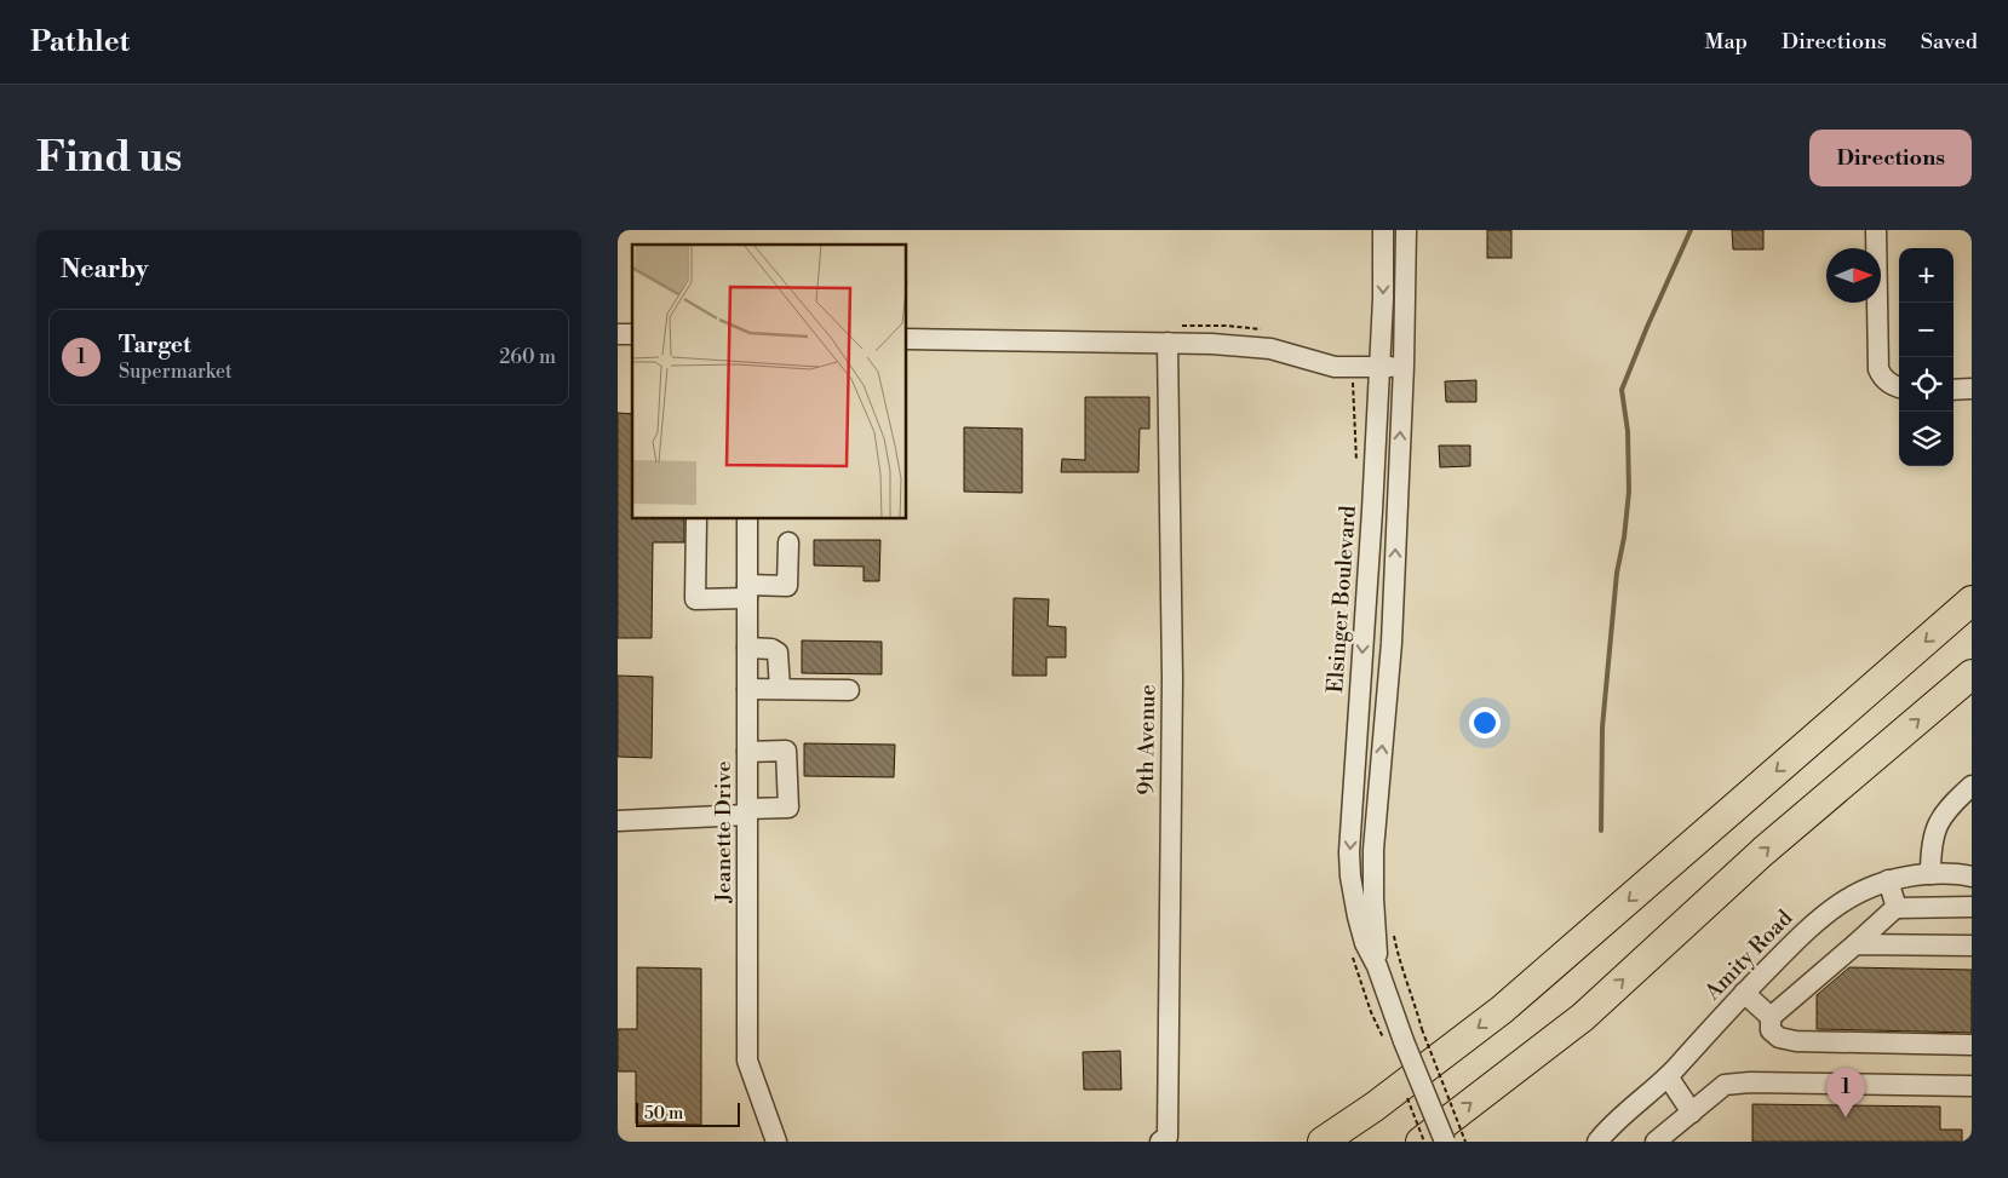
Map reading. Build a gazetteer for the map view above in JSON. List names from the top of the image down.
{
  "streets": {
    "street": [
      "Elsinger Boulevard",
      "9th Avenue",
      "Jeanette Drive",
      "Amity Road"
    ]
  },
  "scale_bar": "50 m",
  "north": "right",
  "page": {
    "header": "Pathlet",
    "nav": ["Map", "Directions", "Saved"],
    "buttons": "Directions",
    "title": "Find us",
    "heading": "Nearby",
    "map_buttons": ["+", "−"],
    "list": [
      {
        "mark": "1",
        "name": "Target",
        "note": "Supermarket",
        "value": "260 m"
      }
    ],
    "pins": "1",
    "scale": "50 m"
  }
}
